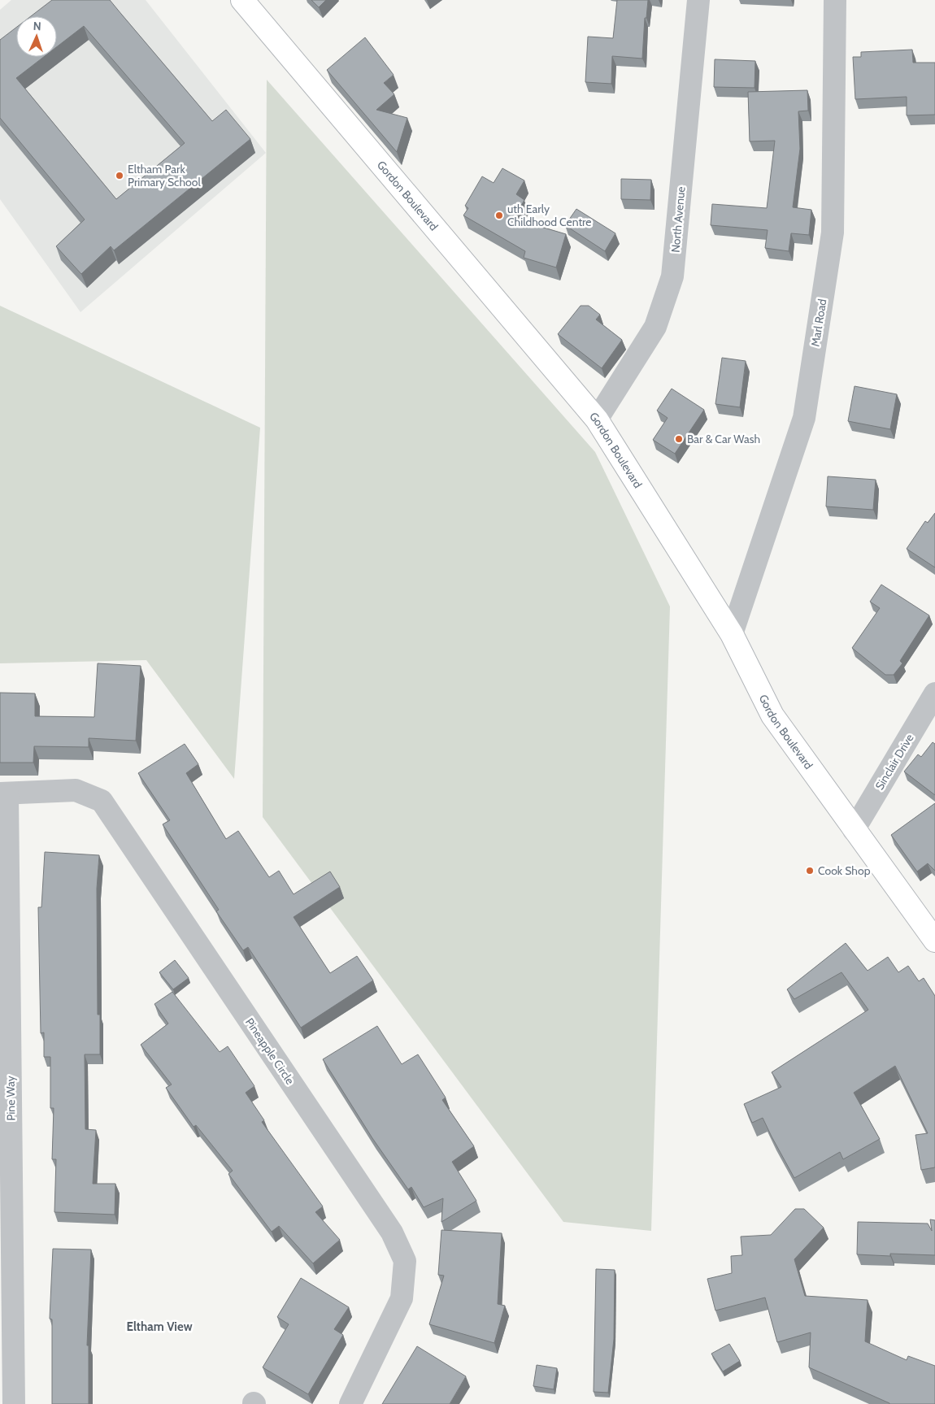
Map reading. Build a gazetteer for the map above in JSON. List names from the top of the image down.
{
  "streets": {
    "street": [
      "Gordon Boulevard",
      "North Avenue",
      "Marl Road",
      "Sinclair Drive",
      "Pineapple Circle",
      "Pine Way"
    ]
  },
  "crossings": [
    ["Gordon Boulevard", "North Avenue"],
    ["Gordon Boulevard", "Marl Road"],
    ["Gordon Boulevard", "Sinclair Drive"],
    ["Pineapple Circle", "Pine Way"]
  ],
  "districts": ["Eltham View"],
  "places": [
    "Eltham Park Primary School",
    "uth Early Childhood Centre",
    "Bar & Car Wash",
    "Cook Shop"
  ],
  "north": "top"
}
